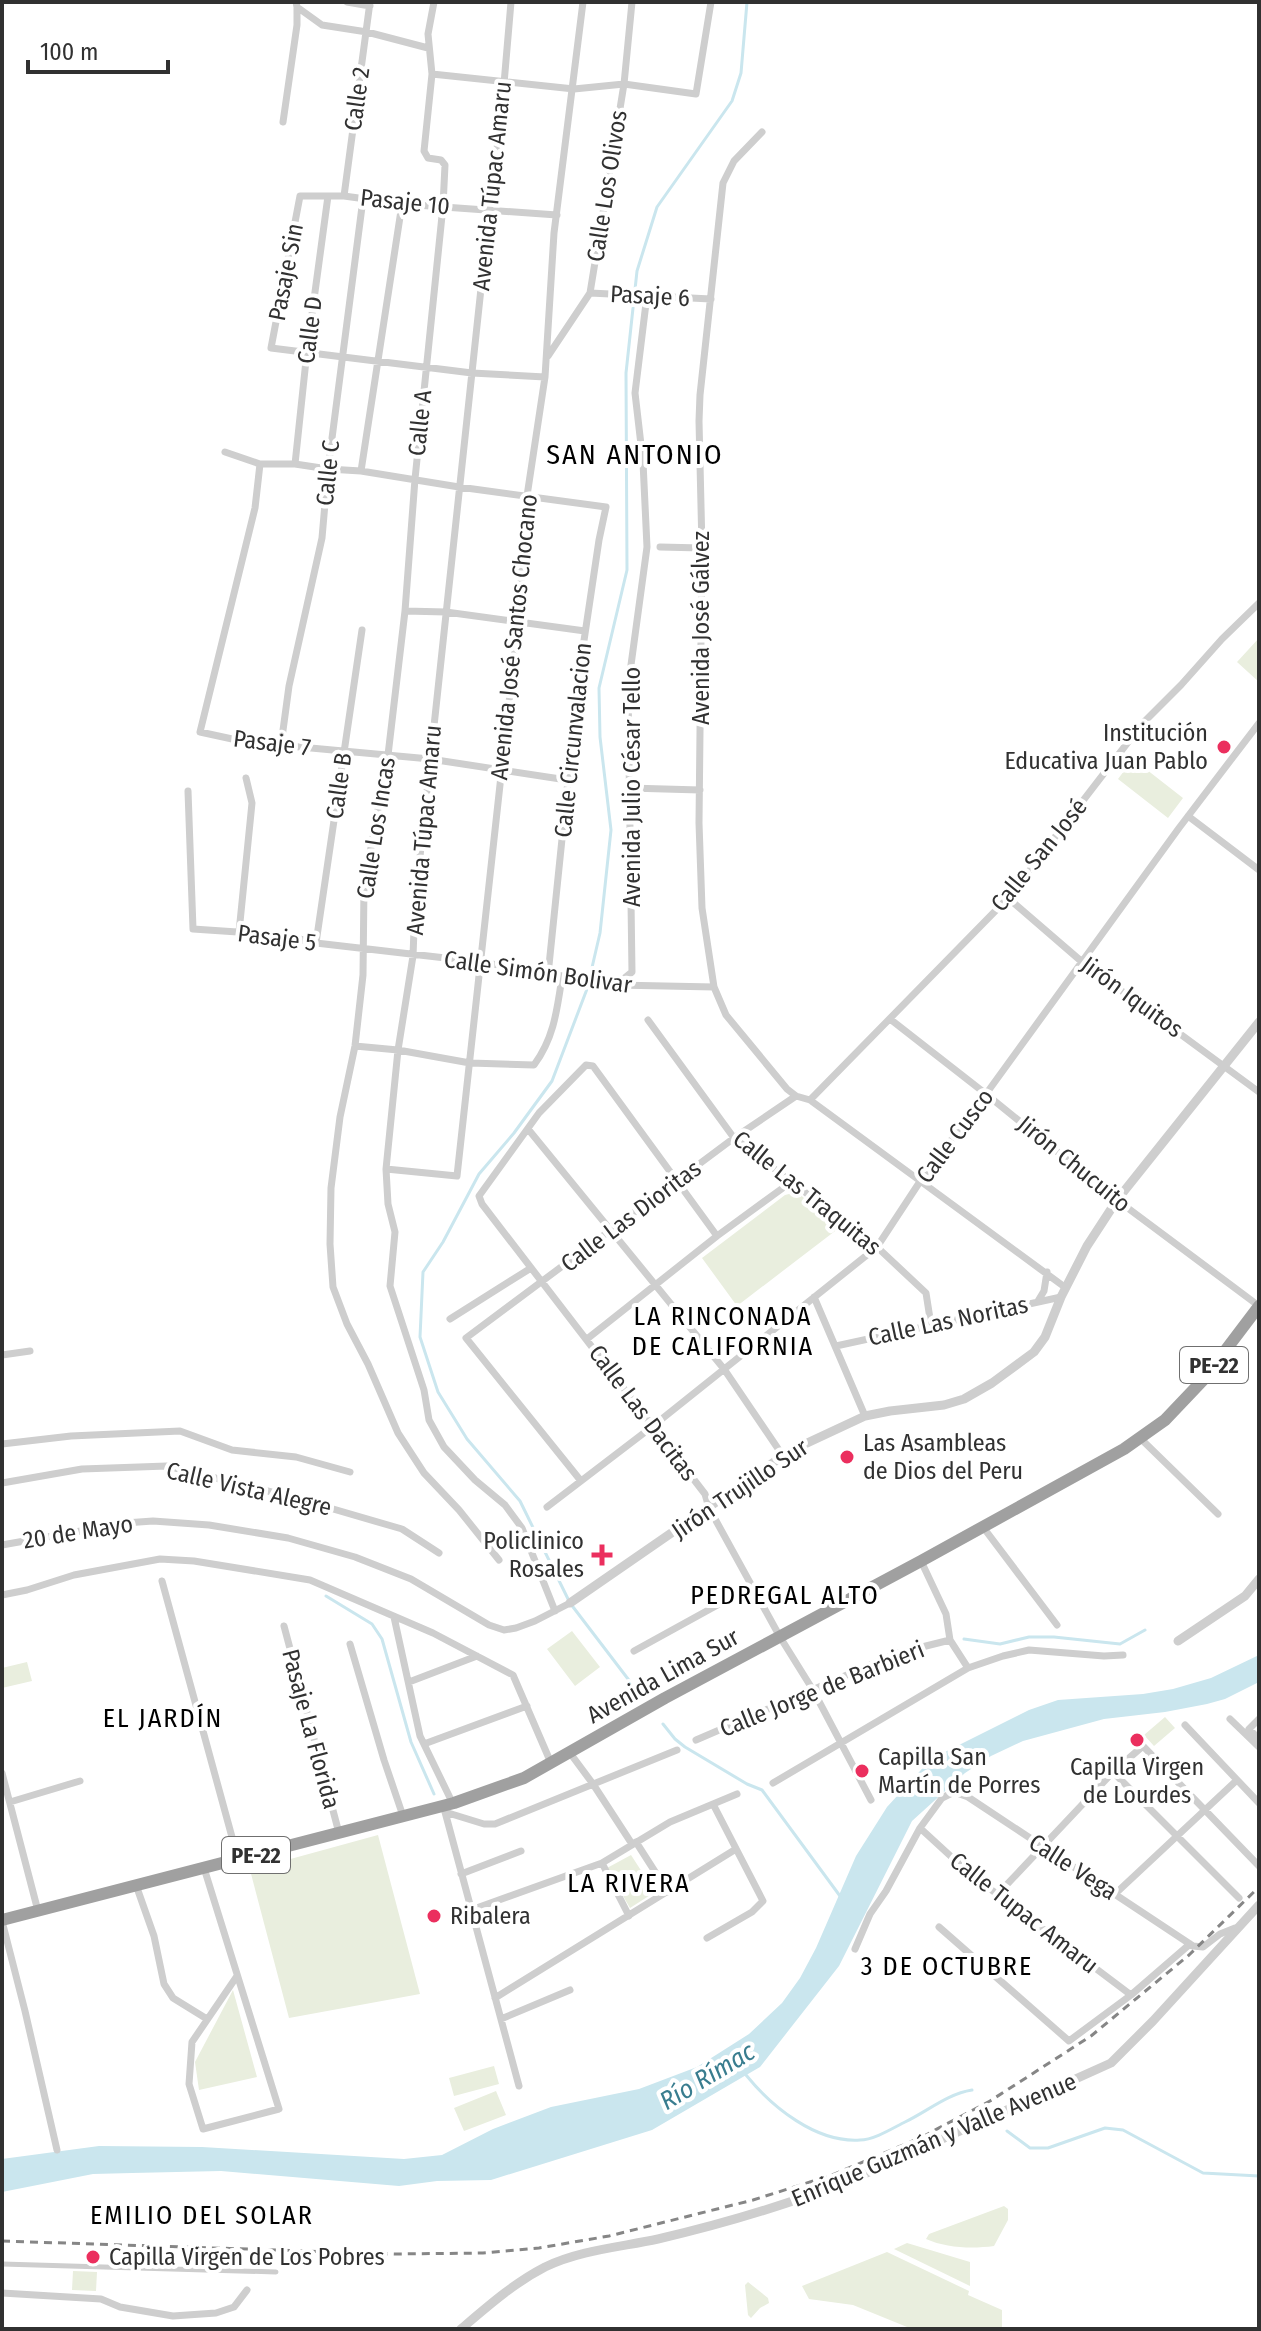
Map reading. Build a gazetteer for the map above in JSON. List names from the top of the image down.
{
  "streets": {
    "highway": ["PE-22", "Avenida Lima Sur"],
    "street": [
      "Calle 2",
      "Avenida Túpac Amaru",
      "Calle Los Olivos",
      "Pasaje 10",
      "Pasaje Sin",
      "Pasaje 6",
      "Calle D",
      "Calle A",
      "Calle C",
      "Avenida José Gálvez",
      "Avenida José Santos Chocano",
      "Calle Circunvalacion",
      "Pasaje 7",
      "Calle B",
      "Avenida Julio César Tello",
      "Calle Los Incas",
      "Calle San José",
      "Pasaje 5",
      "Calle Simón Bolivar",
      "Jirón Iquitos",
      "Calle Cusco",
      "Jirón Chucuito",
      "Calle Las Traquitas",
      "Calle Las Dioritas",
      "Calle Las Noritas",
      "Calle Las Dacitas",
      "Calle Vista Alegre",
      "Jirón Trujillo Sur",
      "20 de Mayo",
      "Calle Jorge de Barbieri",
      "Pasaje La Florida",
      "Calle Vega",
      "Calle Tupac Amaru",
      "Enrique Guzmán y Valle Avenue"
    ]
  },
  "crossings": [
    ["Calle 2", "Pasaje 10"],
    ["Avenida Túpac Amaru", "Pasaje 10"],
    ["Avenida Túpac Amaru", "Avenida José Santos Chocano"],
    ["Avenida Túpac Amaru", "Pasaje 7"],
    ["Avenida Túpac Amaru", "Calle Simón Bolivar"],
    ["Avenida Túpac Amaru", "20 de Mayo"],
    ["Calle Los Olivos", "Pasaje 6"],
    ["Calle Los Olivos", "Avenida José Santos Chocano"],
    ["Pasaje 10", "Pasaje Sin"],
    ["Pasaje 10", "Calle D"],
    ["Pasaje 10", "Calle A"],
    ["Pasaje 10", "Calle C"],
    ["Pasaje 10", "Avenida José Santos Chocano"],
    ["Pasaje Sin", "Calle D"],
    ["Pasaje 6", "Avenida José Gálvez"],
    ["Pasaje 6", "Avenida Julio César Tello"],
    ["Calle A", "Calle Los Incas"],
    ["Calle C", "Pasaje 7"],
    ["Avenida José Gálvez", "Calle Simón Bolivar"],
    ["Avenida José Gálvez", "Calle Las Dioritas"],
    ["Avenida José Santos Chocano", "Calle Circunvalacion"],
    ["Avenida José Santos Chocano", "Pasaje 7"],
    ["Avenida José Santos Chocano", "Calle Simón Bolivar"],
    ["Calle Circunvalacion", "Pasaje 7"],
    ["Calle Circunvalacion", "Calle Simón Bolivar"],
    ["Pasaje 7", "Calle B"],
    ["Pasaje 7", "Calle Los Incas"],
    ["Calle B", "Pasaje 5"],
    ["Avenida Julio César Tello", "Calle Simón Bolivar"],
    ["Calle Los Incas", "Pasaje 5"],
    ["Calle Los Incas", "Calle Simón Bolivar"],
    ["Calle San José", "Jirón Iquitos"],
    ["Calle San José", "Jirón Chucuito"],
    ["Pasaje 5", "Calle Simón Bolivar"],
    ["Jirón Iquitos", "Calle Cusco"],
    ["Jirón Iquitos", "Jirón Trujillo Sur"],
    ["Calle Cusco", "Jirón Chucuito"],
    ["Calle Cusco", "Calle Las Traquitas"],
    ["Calle Cusco", "Calle Las Dioritas"],
    ["Calle Cusco", "Calle Las Dacitas"],
    ["Jirón Chucuito", "Jirón Trujillo Sur"],
    ["Jirón Chucuito", "Avenida Lima Sur"],
    ["Calle Las Traquitas", "Calle Las Dioritas"],
    ["Calle Las Traquitas", "Calle Las Noritas"],
    ["Calle Las Dioritas", "Calle Las Dacitas"],
    ["Calle Las Noritas", "Jirón Trujillo Sur"],
    ["Calle Las Dacitas", "Jirón Trujillo Sur"],
    ["Calle Las Dacitas", "Avenida Lima Sur"],
    ["Calle Las Dacitas", "Calle Jorge de Barbieri"],
    ["Jirón Trujillo Sur", "20 de Mayo"],
    ["Avenida Lima Sur", "Pasaje La Florida"],
    ["Calle Vega", "Calle Tupac Amaru"]
  ],
  "districts": [
    "SAN ANTONIO",
    "LA RINCONADA DE CALIFORNIA",
    "PEDREGAL ALTO",
    "EL JARDÍN",
    "LA RIVERA",
    "3 DE OCTUBRE",
    "EMILIO DEL SOLAR"
  ],
  "water": ["Río Rímac"],
  "places": {
    "other": [
      "Institución Educativa Juan Pablo",
      "Las Asambleas de Dios del Peru",
      "Capilla Virgen de Lourdes",
      "Capilla San Martín de Porres",
      "Ribalera",
      "Capilla Virgen de Los Pobres"
    ],
    "health": ["Policlinico Rosales"]
  },
  "scale_bar": "100 m"
}
